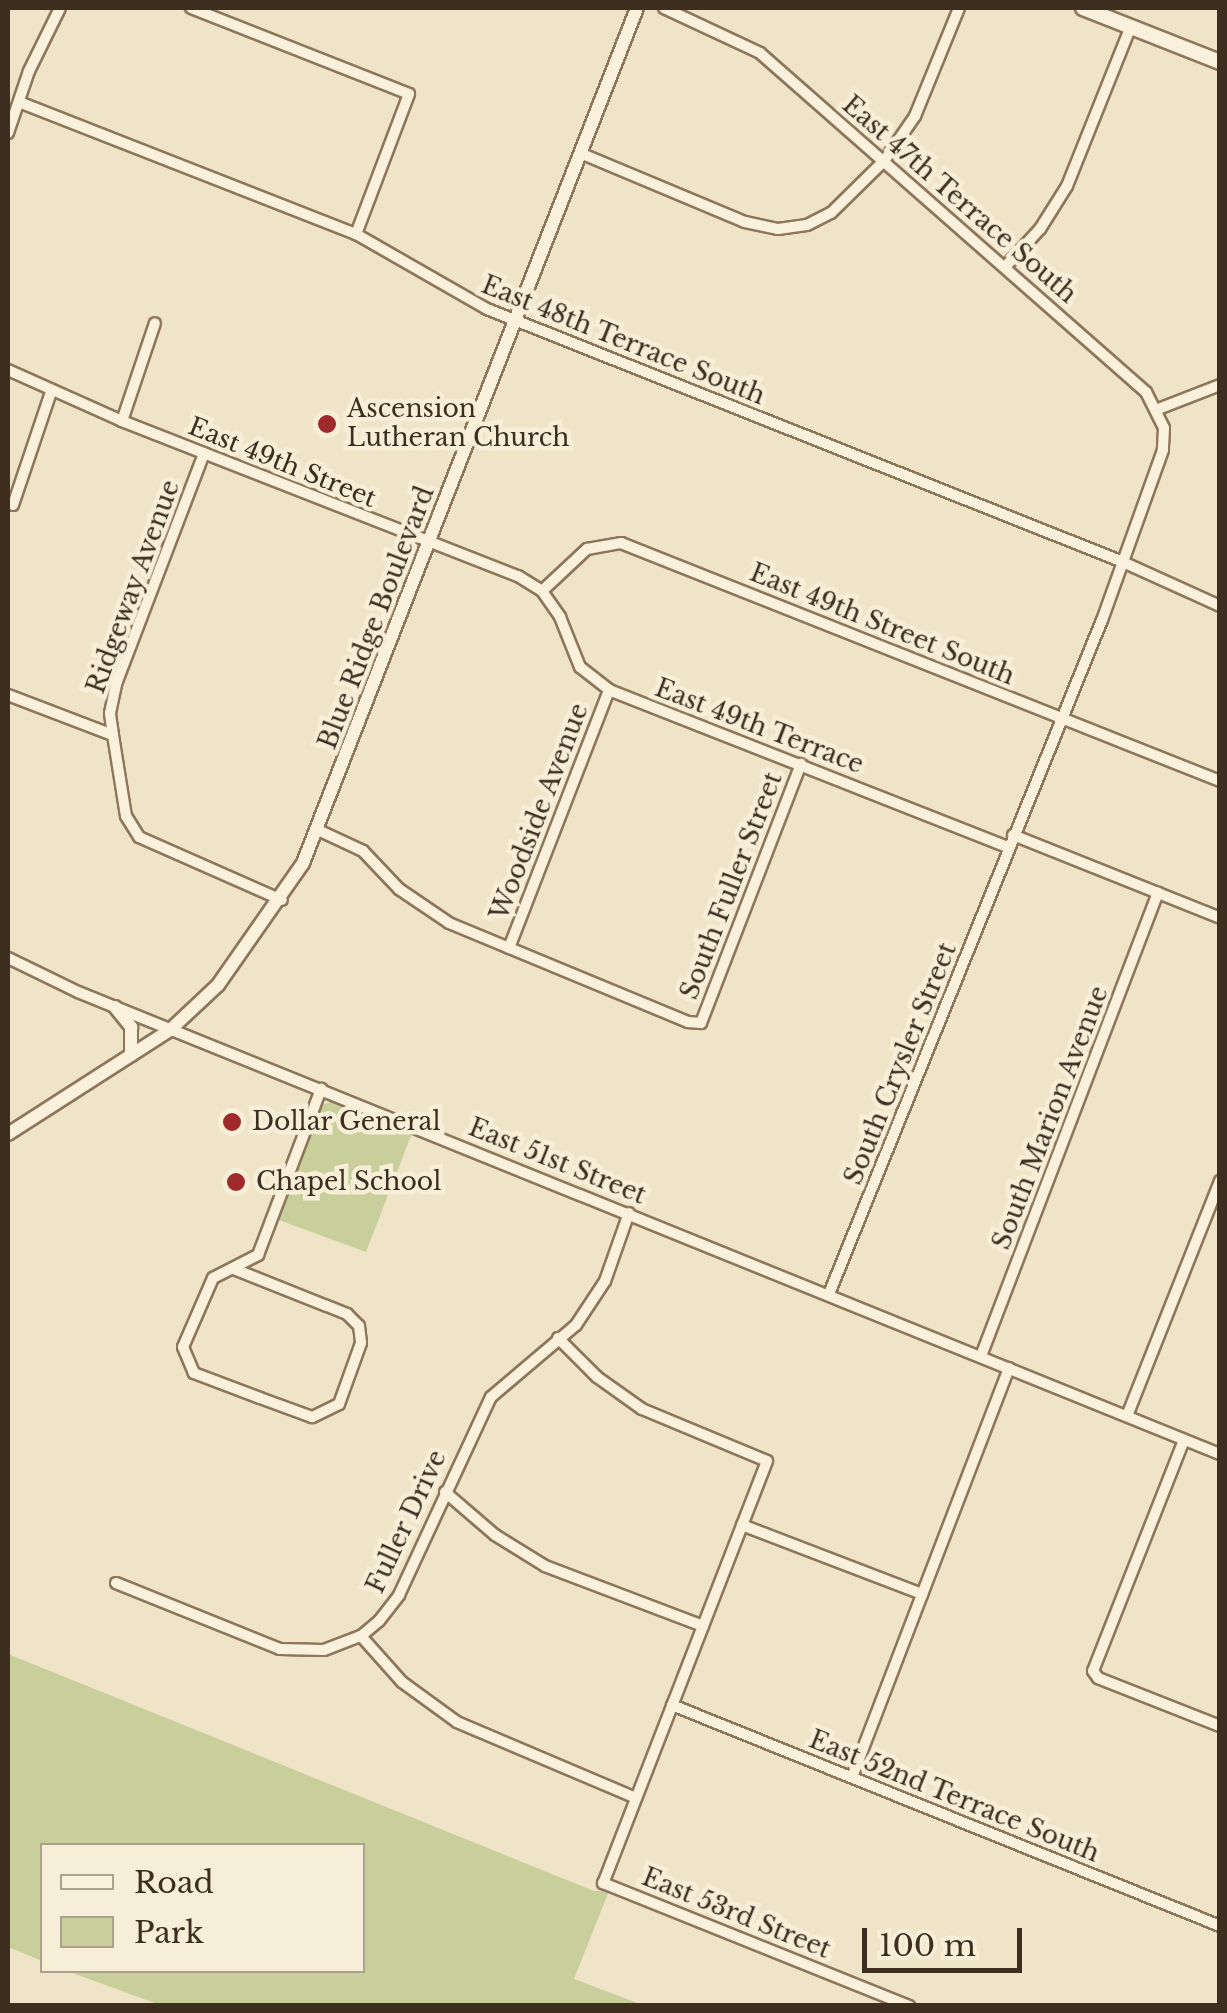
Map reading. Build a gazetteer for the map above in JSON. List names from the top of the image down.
{
  "streets": {
    "street": [
      "East 47th Terrace South",
      "East 48th Terrace South",
      "East 49th Street",
      "Ridgeway Avenue",
      "Blue Ridge Boulevard",
      "East 49th Street South",
      "East 49th Terrace",
      "Woodside Avenue",
      "South Fuller Street",
      "South Crysler Street",
      "South Marion Avenue",
      "East 51st Street",
      "Fuller Drive",
      "East 52nd Terrace South",
      "East 53rd Street"
    ]
  },
  "crossings": [
    ["East 48th Terrace South", "Blue Ridge Boulevard"],
    ["East 49th Street", "Ridgeway Avenue"],
    ["East 49th Street", "Blue Ridge Boulevard"],
    ["East 49th Street", "East 49th Street South"],
    ["East 49th Street", "East 49th Terrace"],
    ["Ridgeway Avenue", "Blue Ridge Boulevard"],
    ["Blue Ridge Boulevard", "East 51st Street"],
    ["East 49th Street South", "East 49th Terrace"],
    ["East 49th Terrace", "Woodside Avenue"],
    ["East 49th Terrace", "South Fuller Street"],
    ["East 49th Terrace", "South Crysler Street"],
    ["Woodside Avenue", "South Fuller Street"],
    ["South Crysler Street", "East 51st Street"],
    ["South Marion Avenue", "East 51st Street"],
    ["East 51st Street", "Fuller Drive"]
  ],
  "places": ["Ascension Lutheran Church", "Dollar General", "Chapel School"],
  "legend": ["Road", "Park"],
  "scale_bar": "100 m"
}
